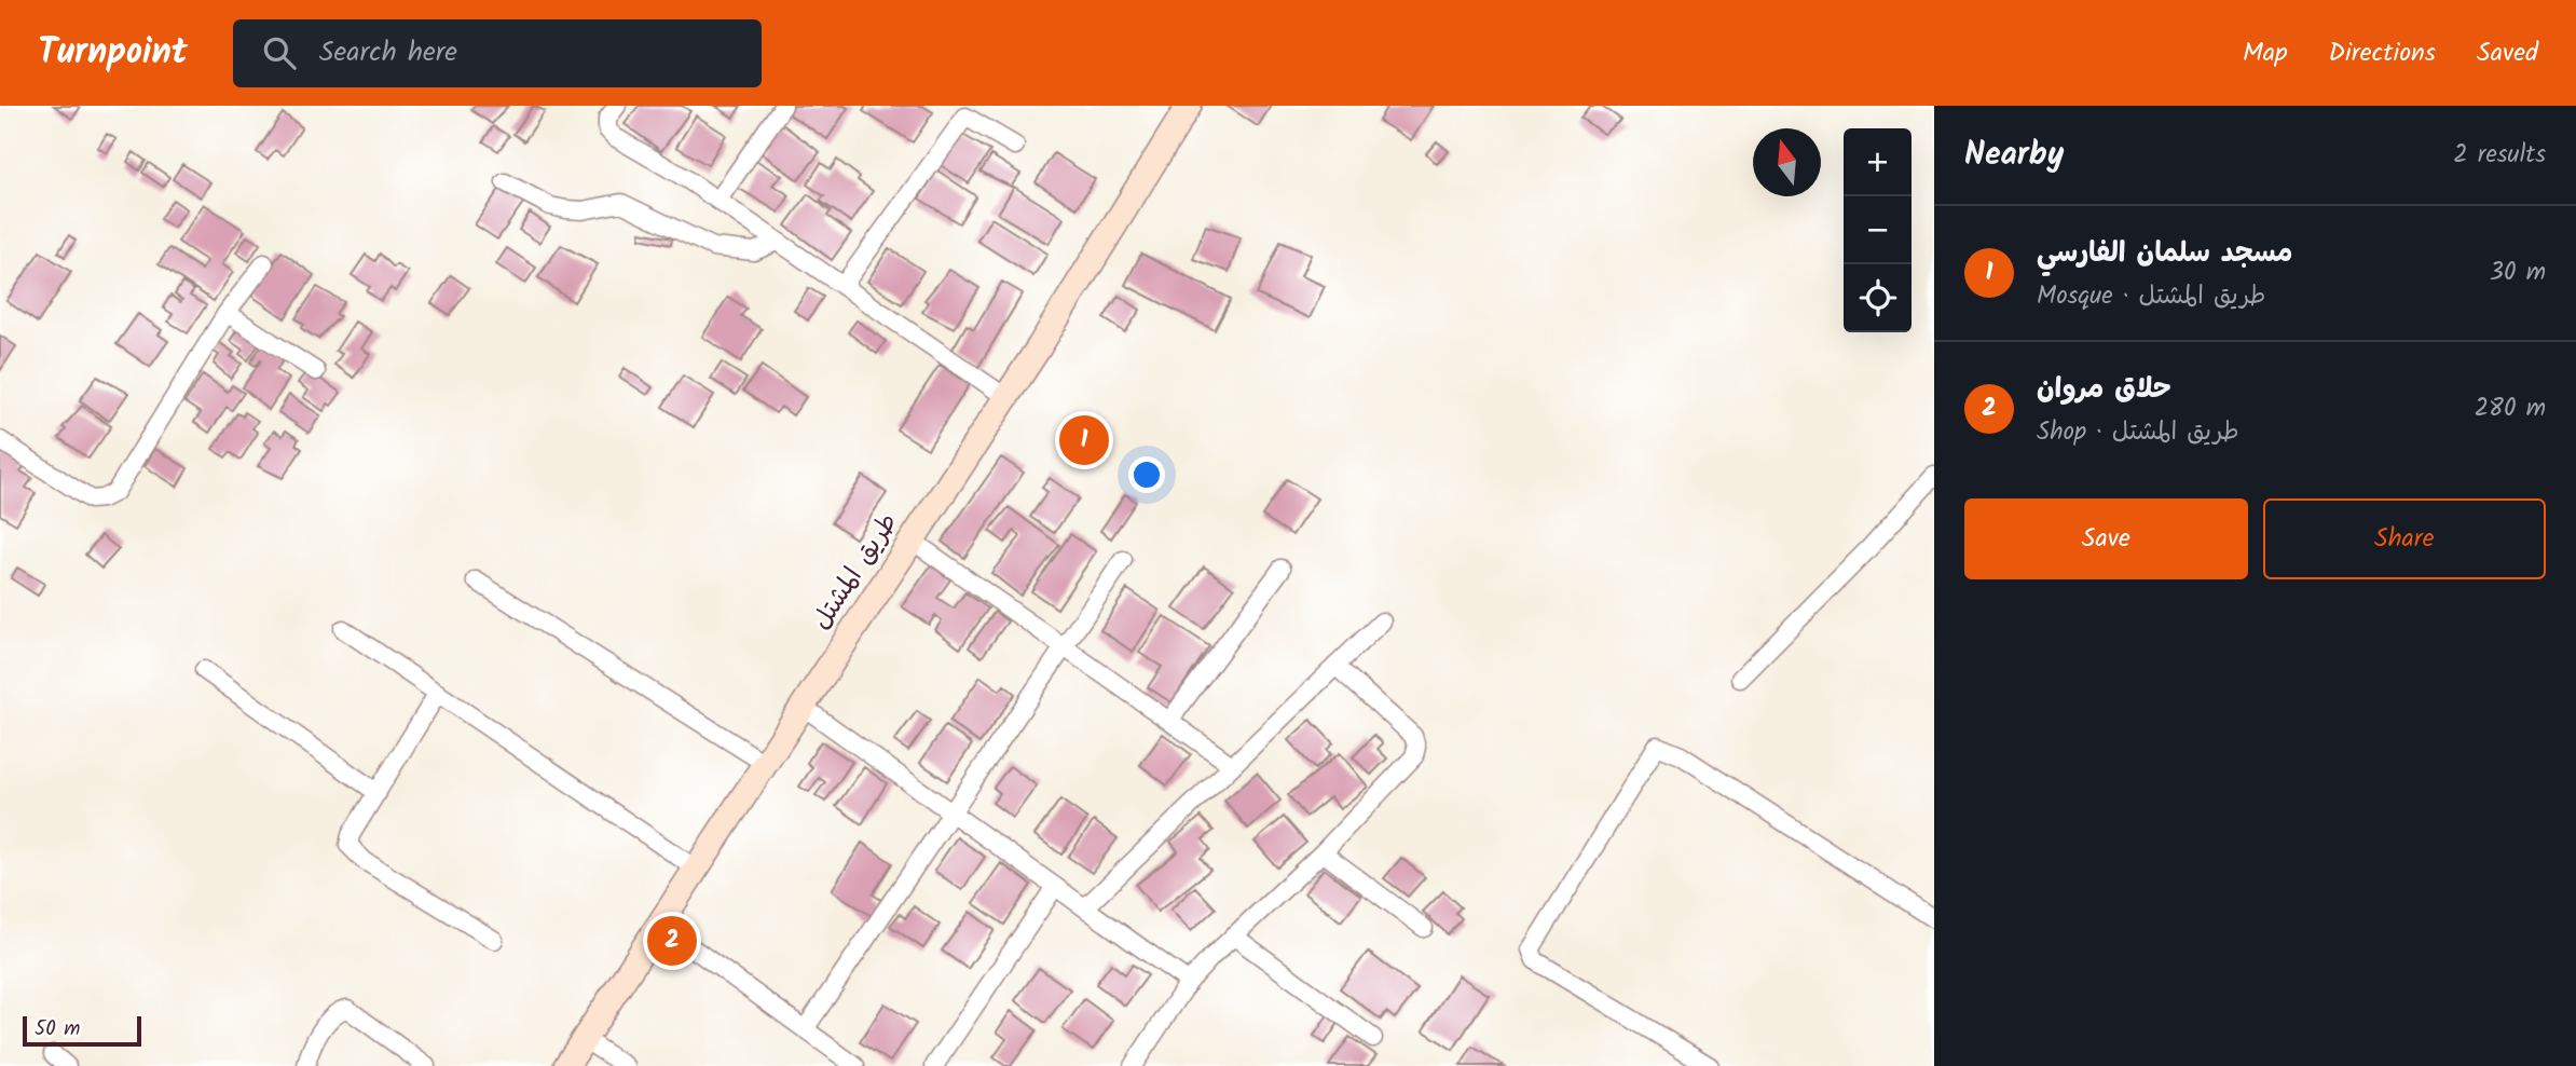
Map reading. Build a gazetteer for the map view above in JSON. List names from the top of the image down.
{
  "streets": {
    "main road": ["طريق المشتل"]
  },
  "scale_bar": "50 m",
  "north": "top",
  "page": {
    "header": "Turnpoint",
    "search": "Search here",
    "nav": ["Map", "Directions", "Saved"],
    "heading": ["Nearby", "2 results"],
    "map_buttons": ["+", "−"],
    "list": [
      {
        "mark": "1",
        "name": "مسجد سلمان الفارسي",
        "note": "Mosque · طريق المشتل",
        "value": "30 m"
      },
      {
        "mark": "2",
        "name": "حلاق مروان",
        "note": "Shop · طريق المشتل",
        "value": "280 m"
      }
    ],
    "pins": ["1", "2"],
    "buttons": ["Save", "Share"],
    "scale": "50 m"
  }
}
